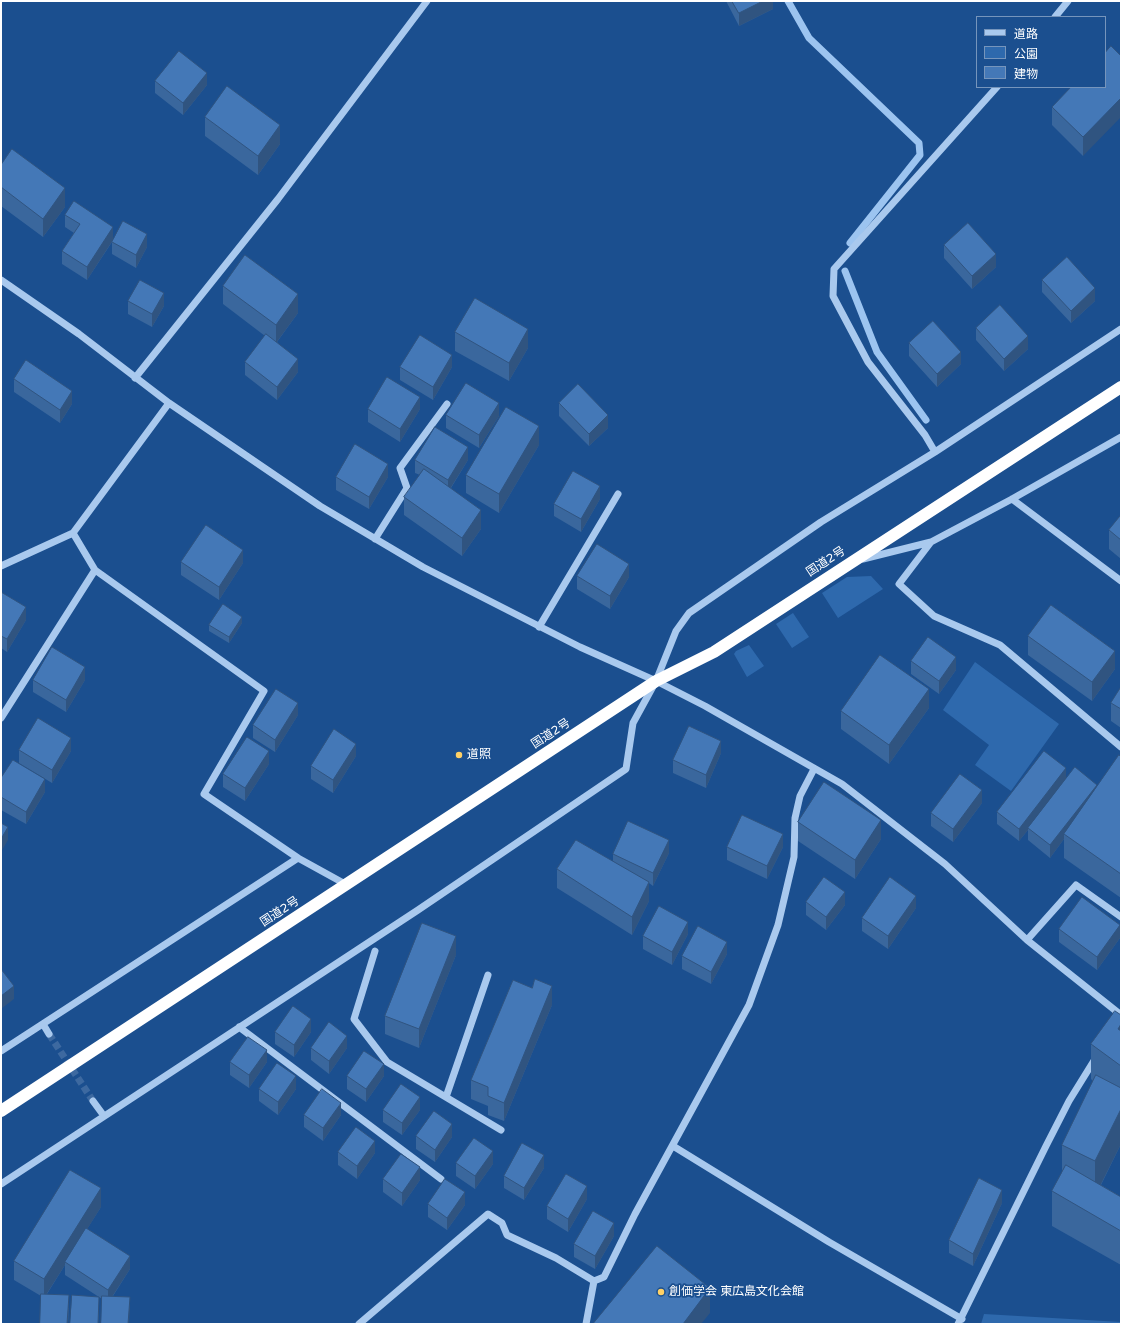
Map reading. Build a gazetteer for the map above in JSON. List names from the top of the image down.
{
  "streets": {
    "highway": ["国道2号"]
  },
  "places": ["道照", "創価学会 東広島文化会館"],
  "legend": ["道路", "公園", "建物"]
}
